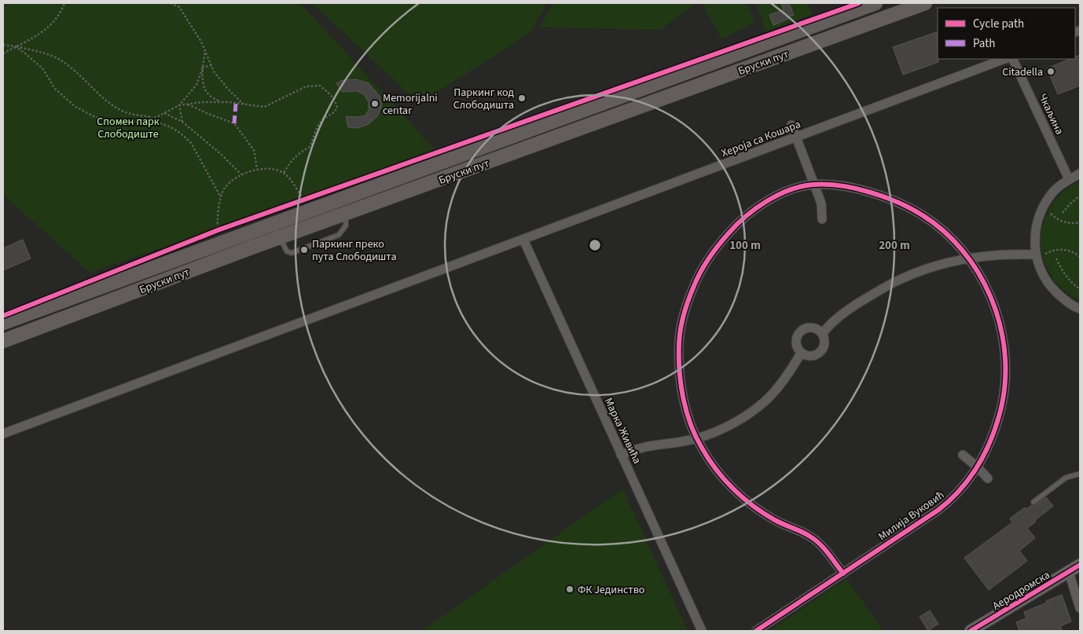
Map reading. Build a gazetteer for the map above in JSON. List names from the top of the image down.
{
  "streets": {
    "main road": ["Бруски пут"],
    "street": [
      "Чкаљина",
      "Хероја са Кошара",
      "Марка Живића",
      "Милија Вуковић",
      "Аеродромска"
    ]
  },
  "crossings": [
    ["Хероја са Кошара", "Марка Живића"]
  ],
  "parks": ["Спомен парк Слободиште"],
  "places": [
    "Citadella",
    "Паркинг код Слободишта",
    "Memorijalni centar",
    "Паркинг преко пута Слободишта",
    "ФК Јединство"
  ],
  "legend": ["Cycle path", "Path"],
  "rings": ["100 m", "200 m"]
}
